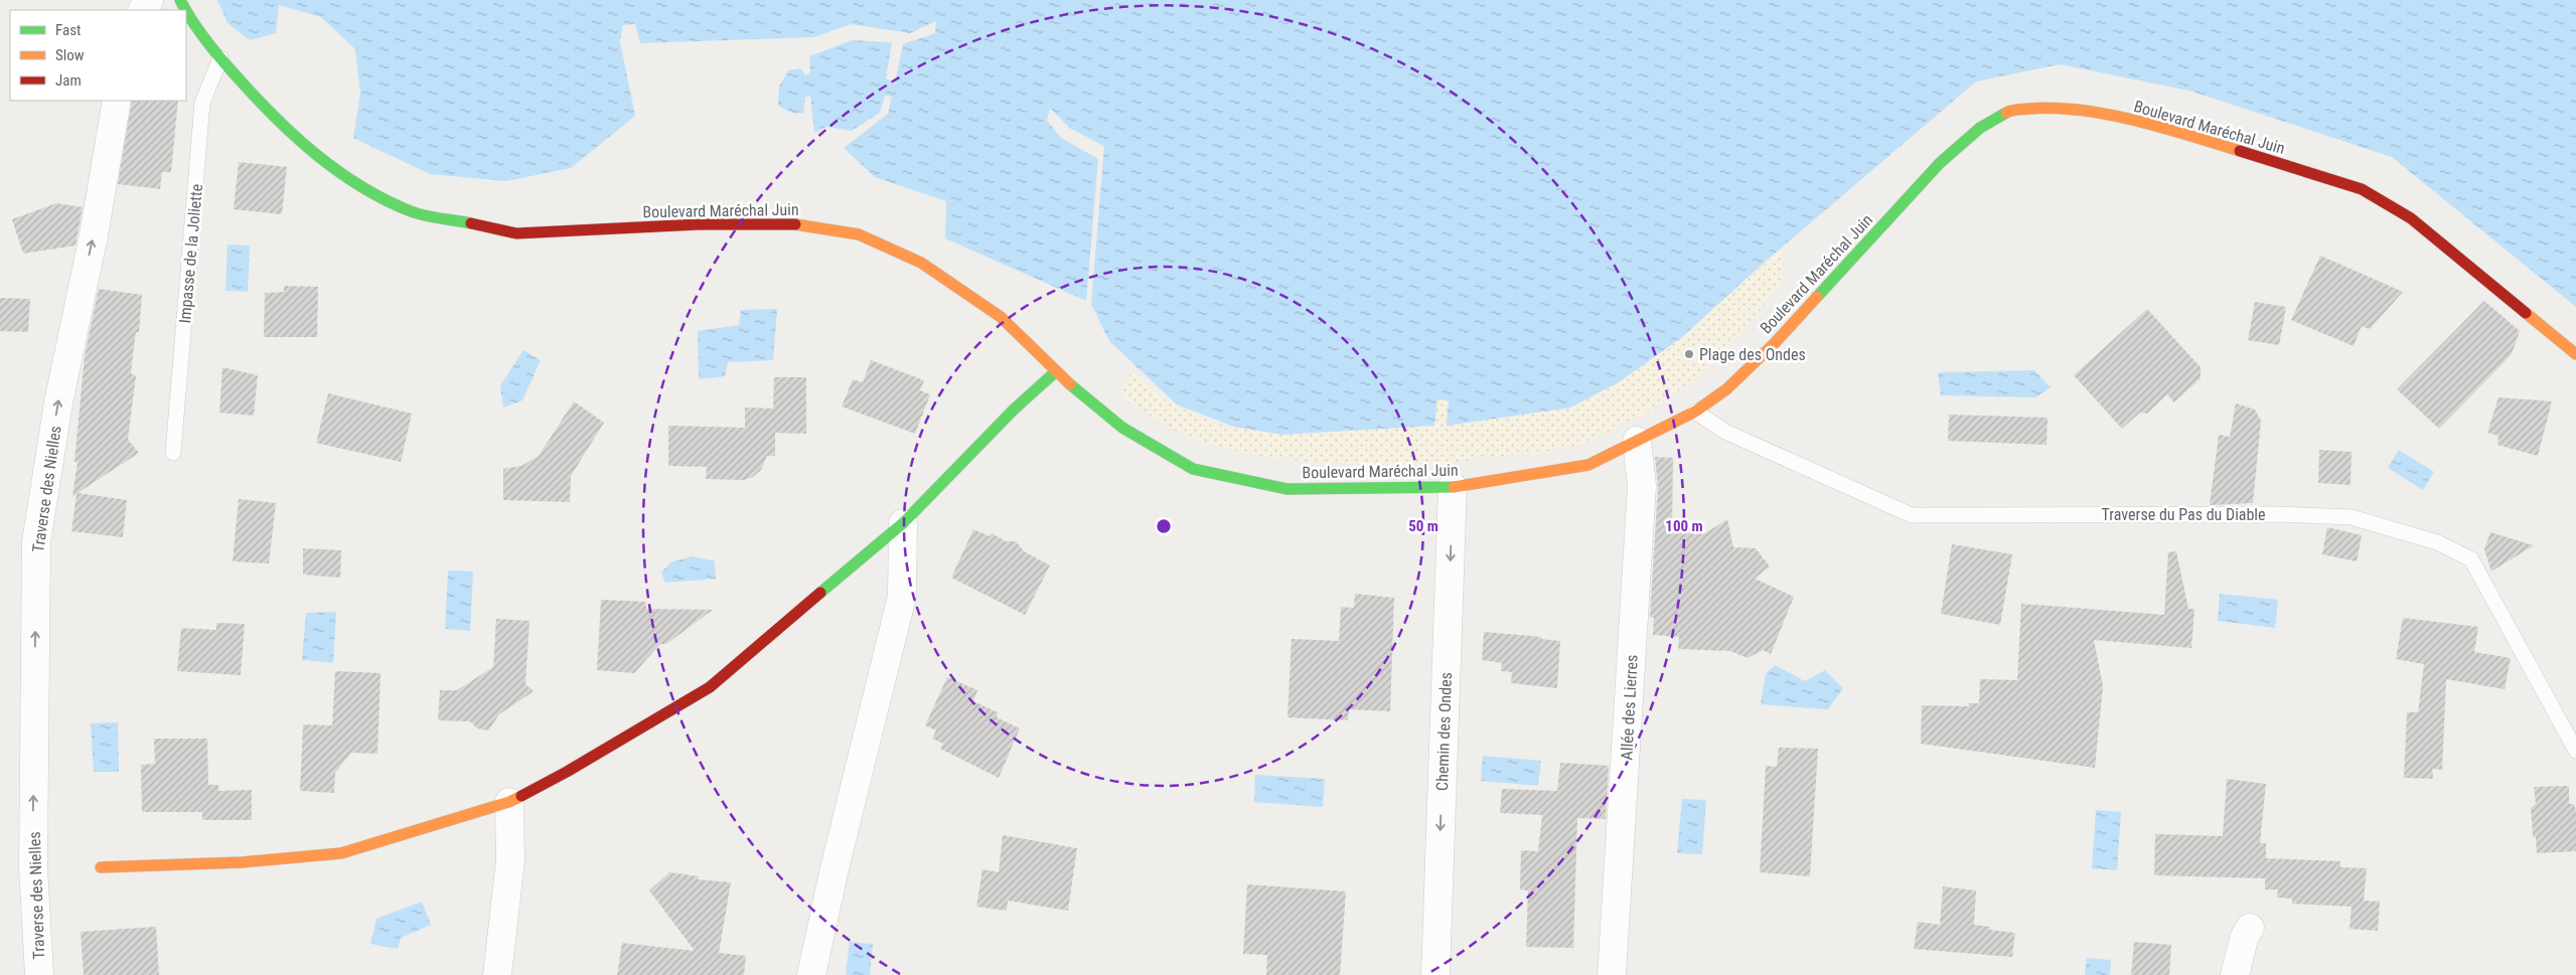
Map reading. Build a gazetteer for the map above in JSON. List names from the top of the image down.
{
  "streets": {
    "street": [
      "Boulevard Maréchal Juin",
      "Traverse des Nielles",
      "Allée des Lierres",
      "Chemin des Ondes"
    ],
    "lane": ["Impasse de la Joliette", "Traverse du Pas du Diable"]
  },
  "crossings": [
    ["Boulevard Maréchal Juin", "Impasse de la Joliette"],
    ["Boulevard Maréchal Juin", "Traverse du Pas du Diable"],
    ["Boulevard Maréchal Juin", "Allée des Lierres"],
    ["Boulevard Maréchal Juin", "Chemin des Ondes"]
  ],
  "one_way": ["Traverse des Nielles", "Chemin des Ondes"],
  "places": ["Plage des Ondes"],
  "legend": ["Fast", "Slow", "Jam"],
  "rings": ["50 m", "100 m"]
}
